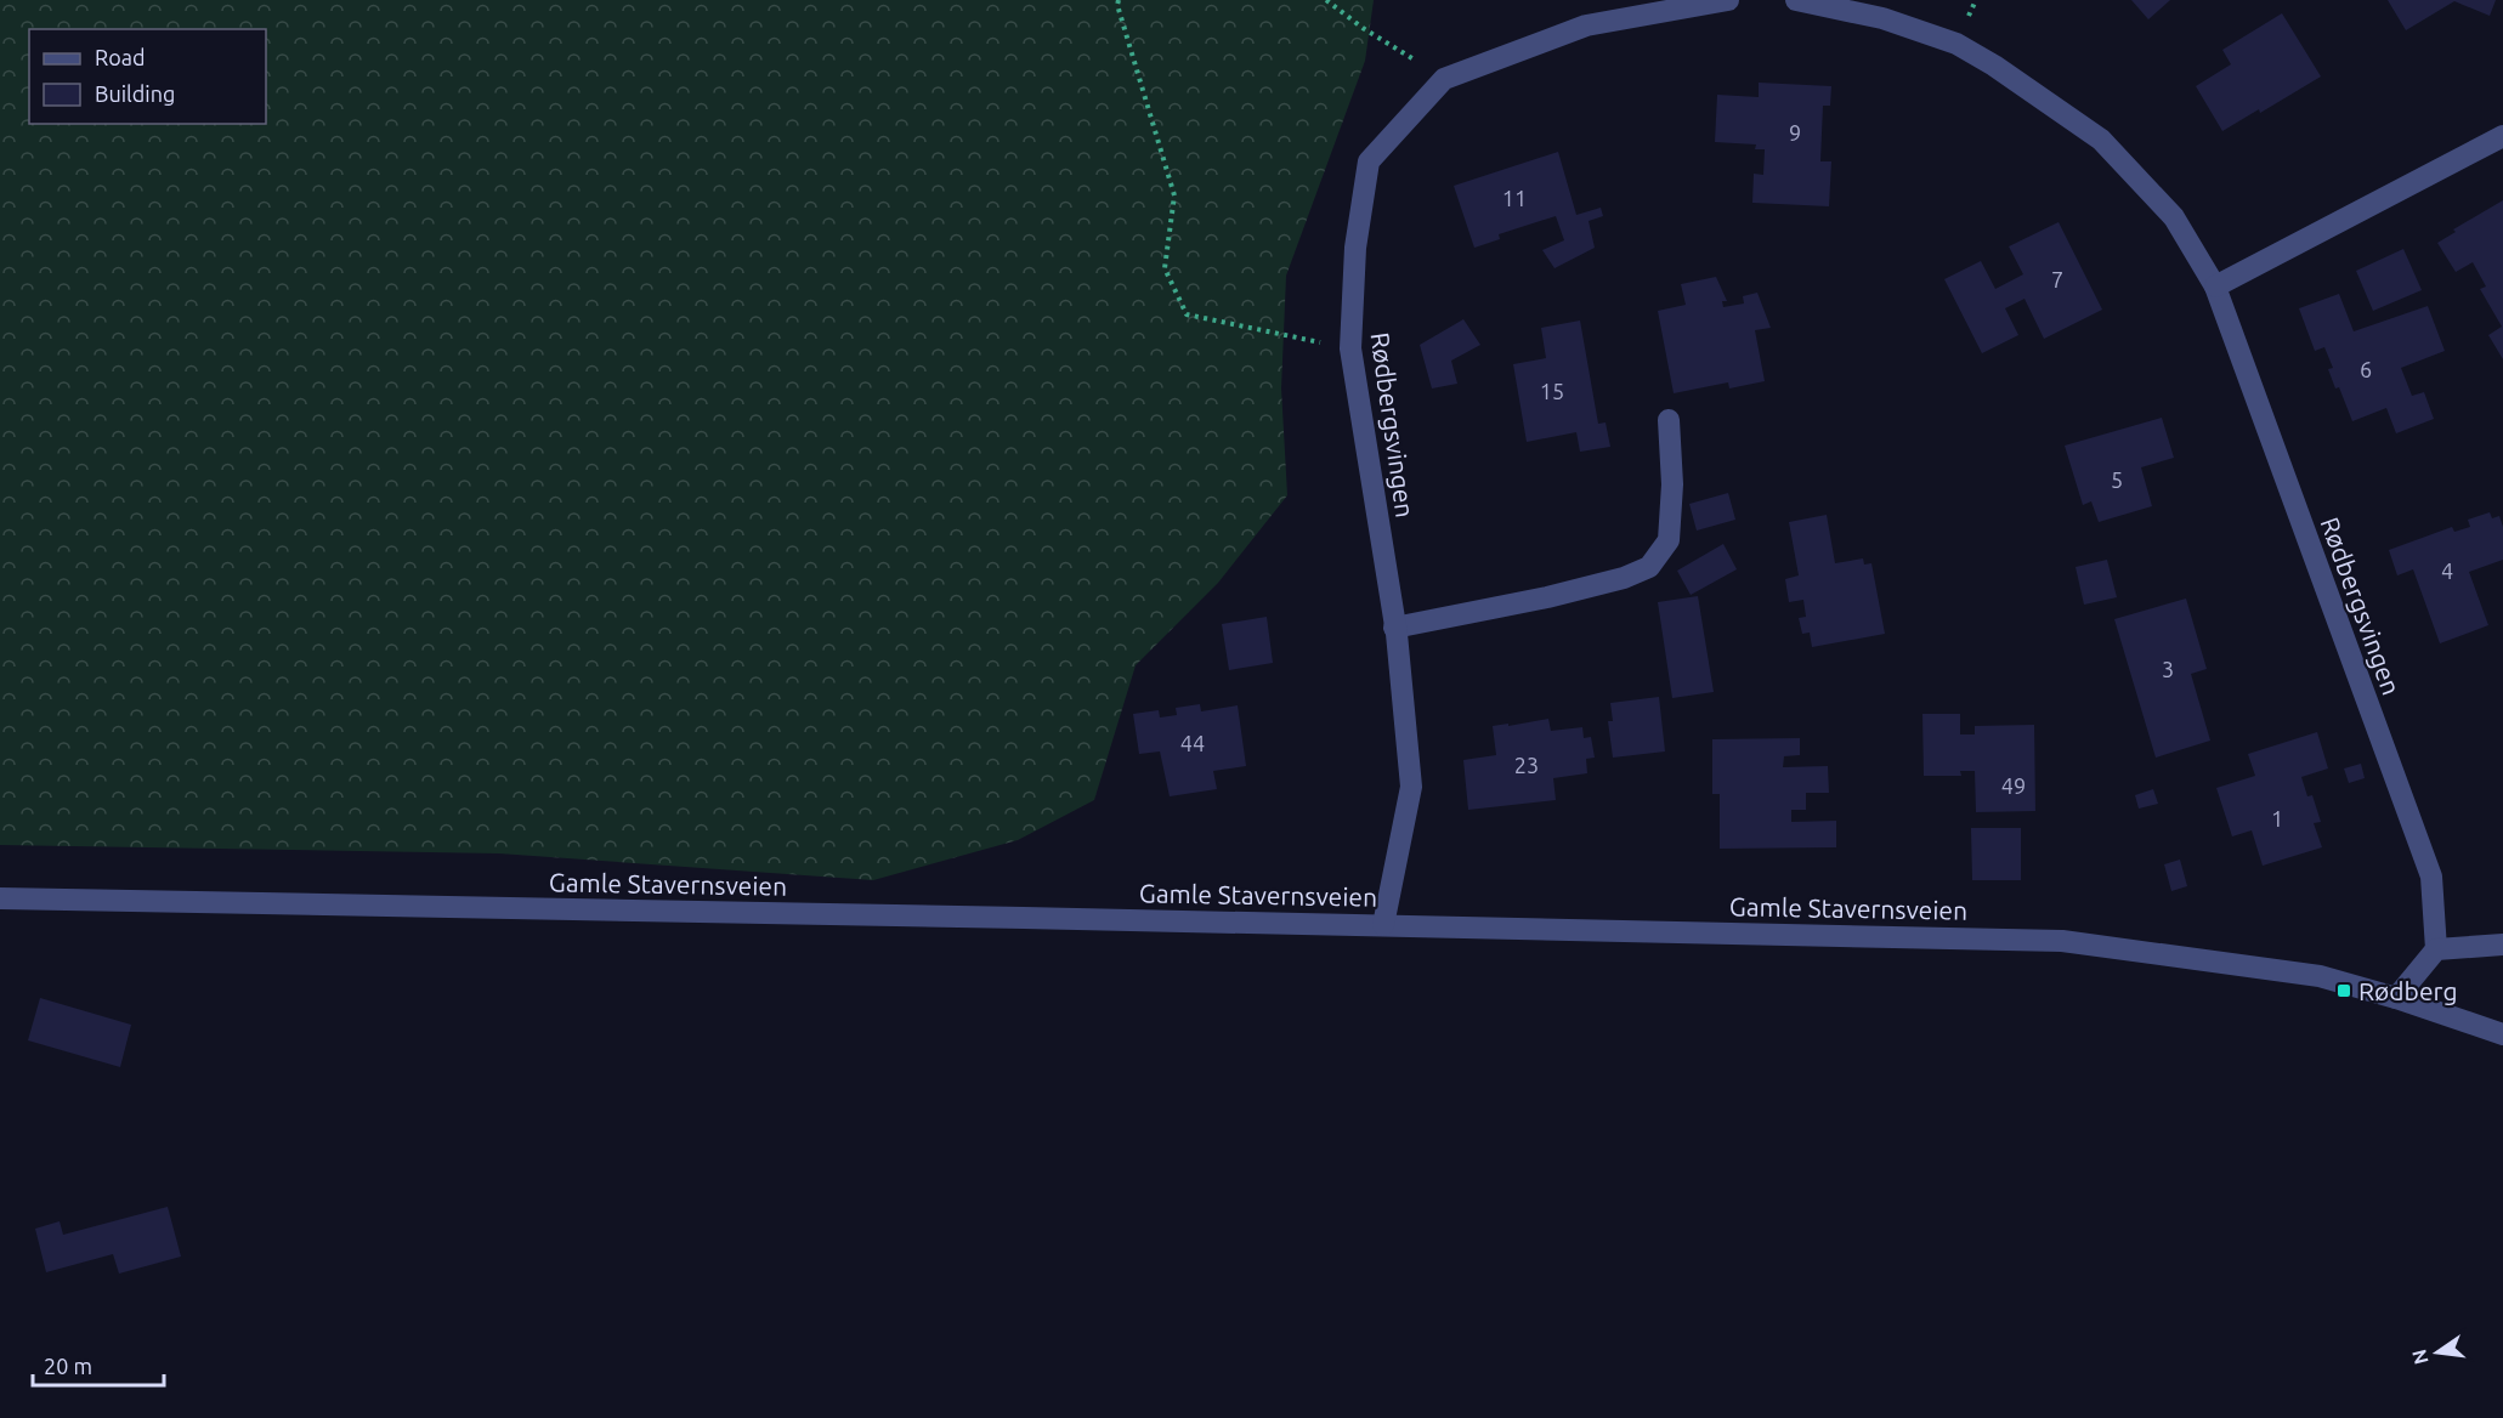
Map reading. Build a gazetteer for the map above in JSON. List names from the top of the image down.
{
  "streets": {
    "street": ["Rødbergsvingen", "Gamle Stavernsveien"]
  },
  "crossings": [
    ["Rødbergsvingen", "Gamle Stavernsveien"]
  ],
  "places": {
    "transit": ["Rødberg"]
  },
  "house_numbers": [
    "9",
    "11",
    "7",
    "6",
    "15",
    "5",
    "4",
    "3",
    "44",
    "23",
    "49",
    "1"
  ],
  "legend": ["Road", "Building"],
  "scale_bar": "20 m",
  "north": "left"
}
